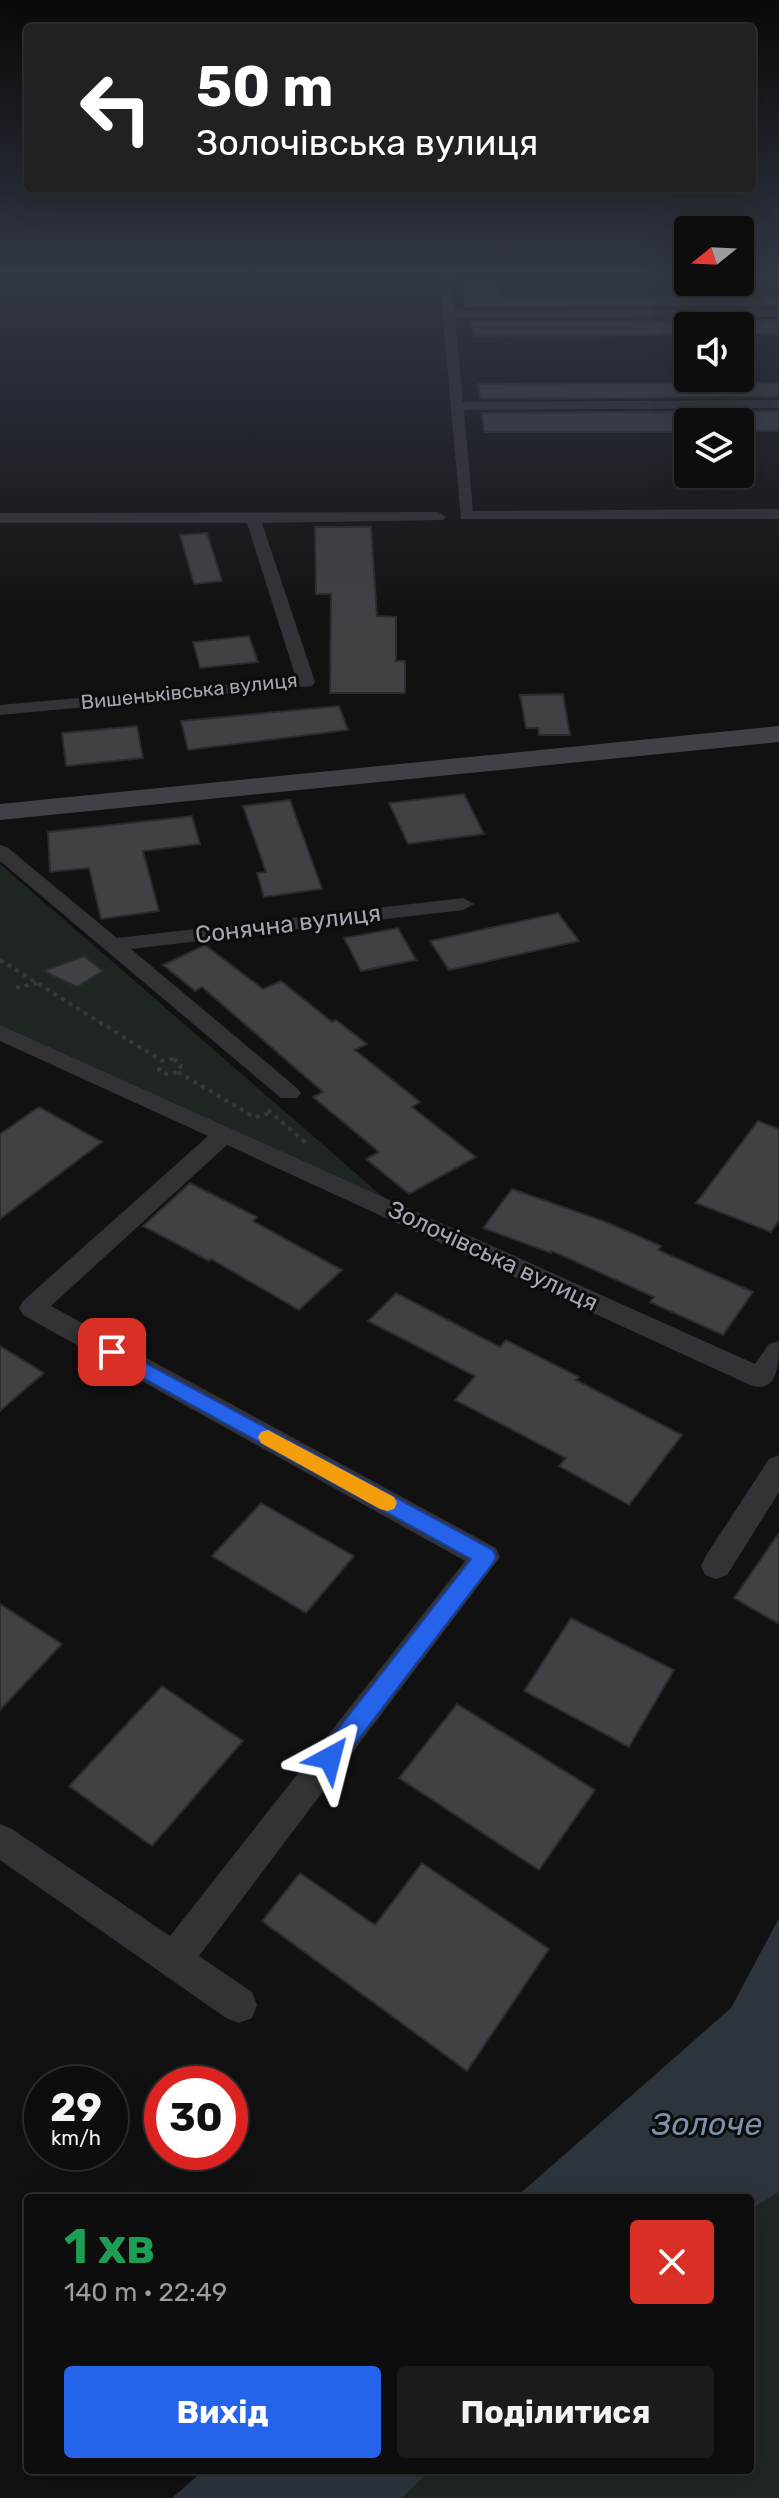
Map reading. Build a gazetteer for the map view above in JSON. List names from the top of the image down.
{
  "streets": {
    "street": ["Вишеньківська вулиця", "Сонячна вулиця", "Золочівська вулиця"]
  },
  "water": ["Золоче"],
  "north": "left",
  "page": {
    "turn": ["50 m", "Золочівська вулиця"],
    "speed": "29 km/h",
    "limit": "30",
    "heading": ["1 хв", "140 m · 22:49"],
    "buttons": ["Вихід", "Поділитися"]
  }
}
